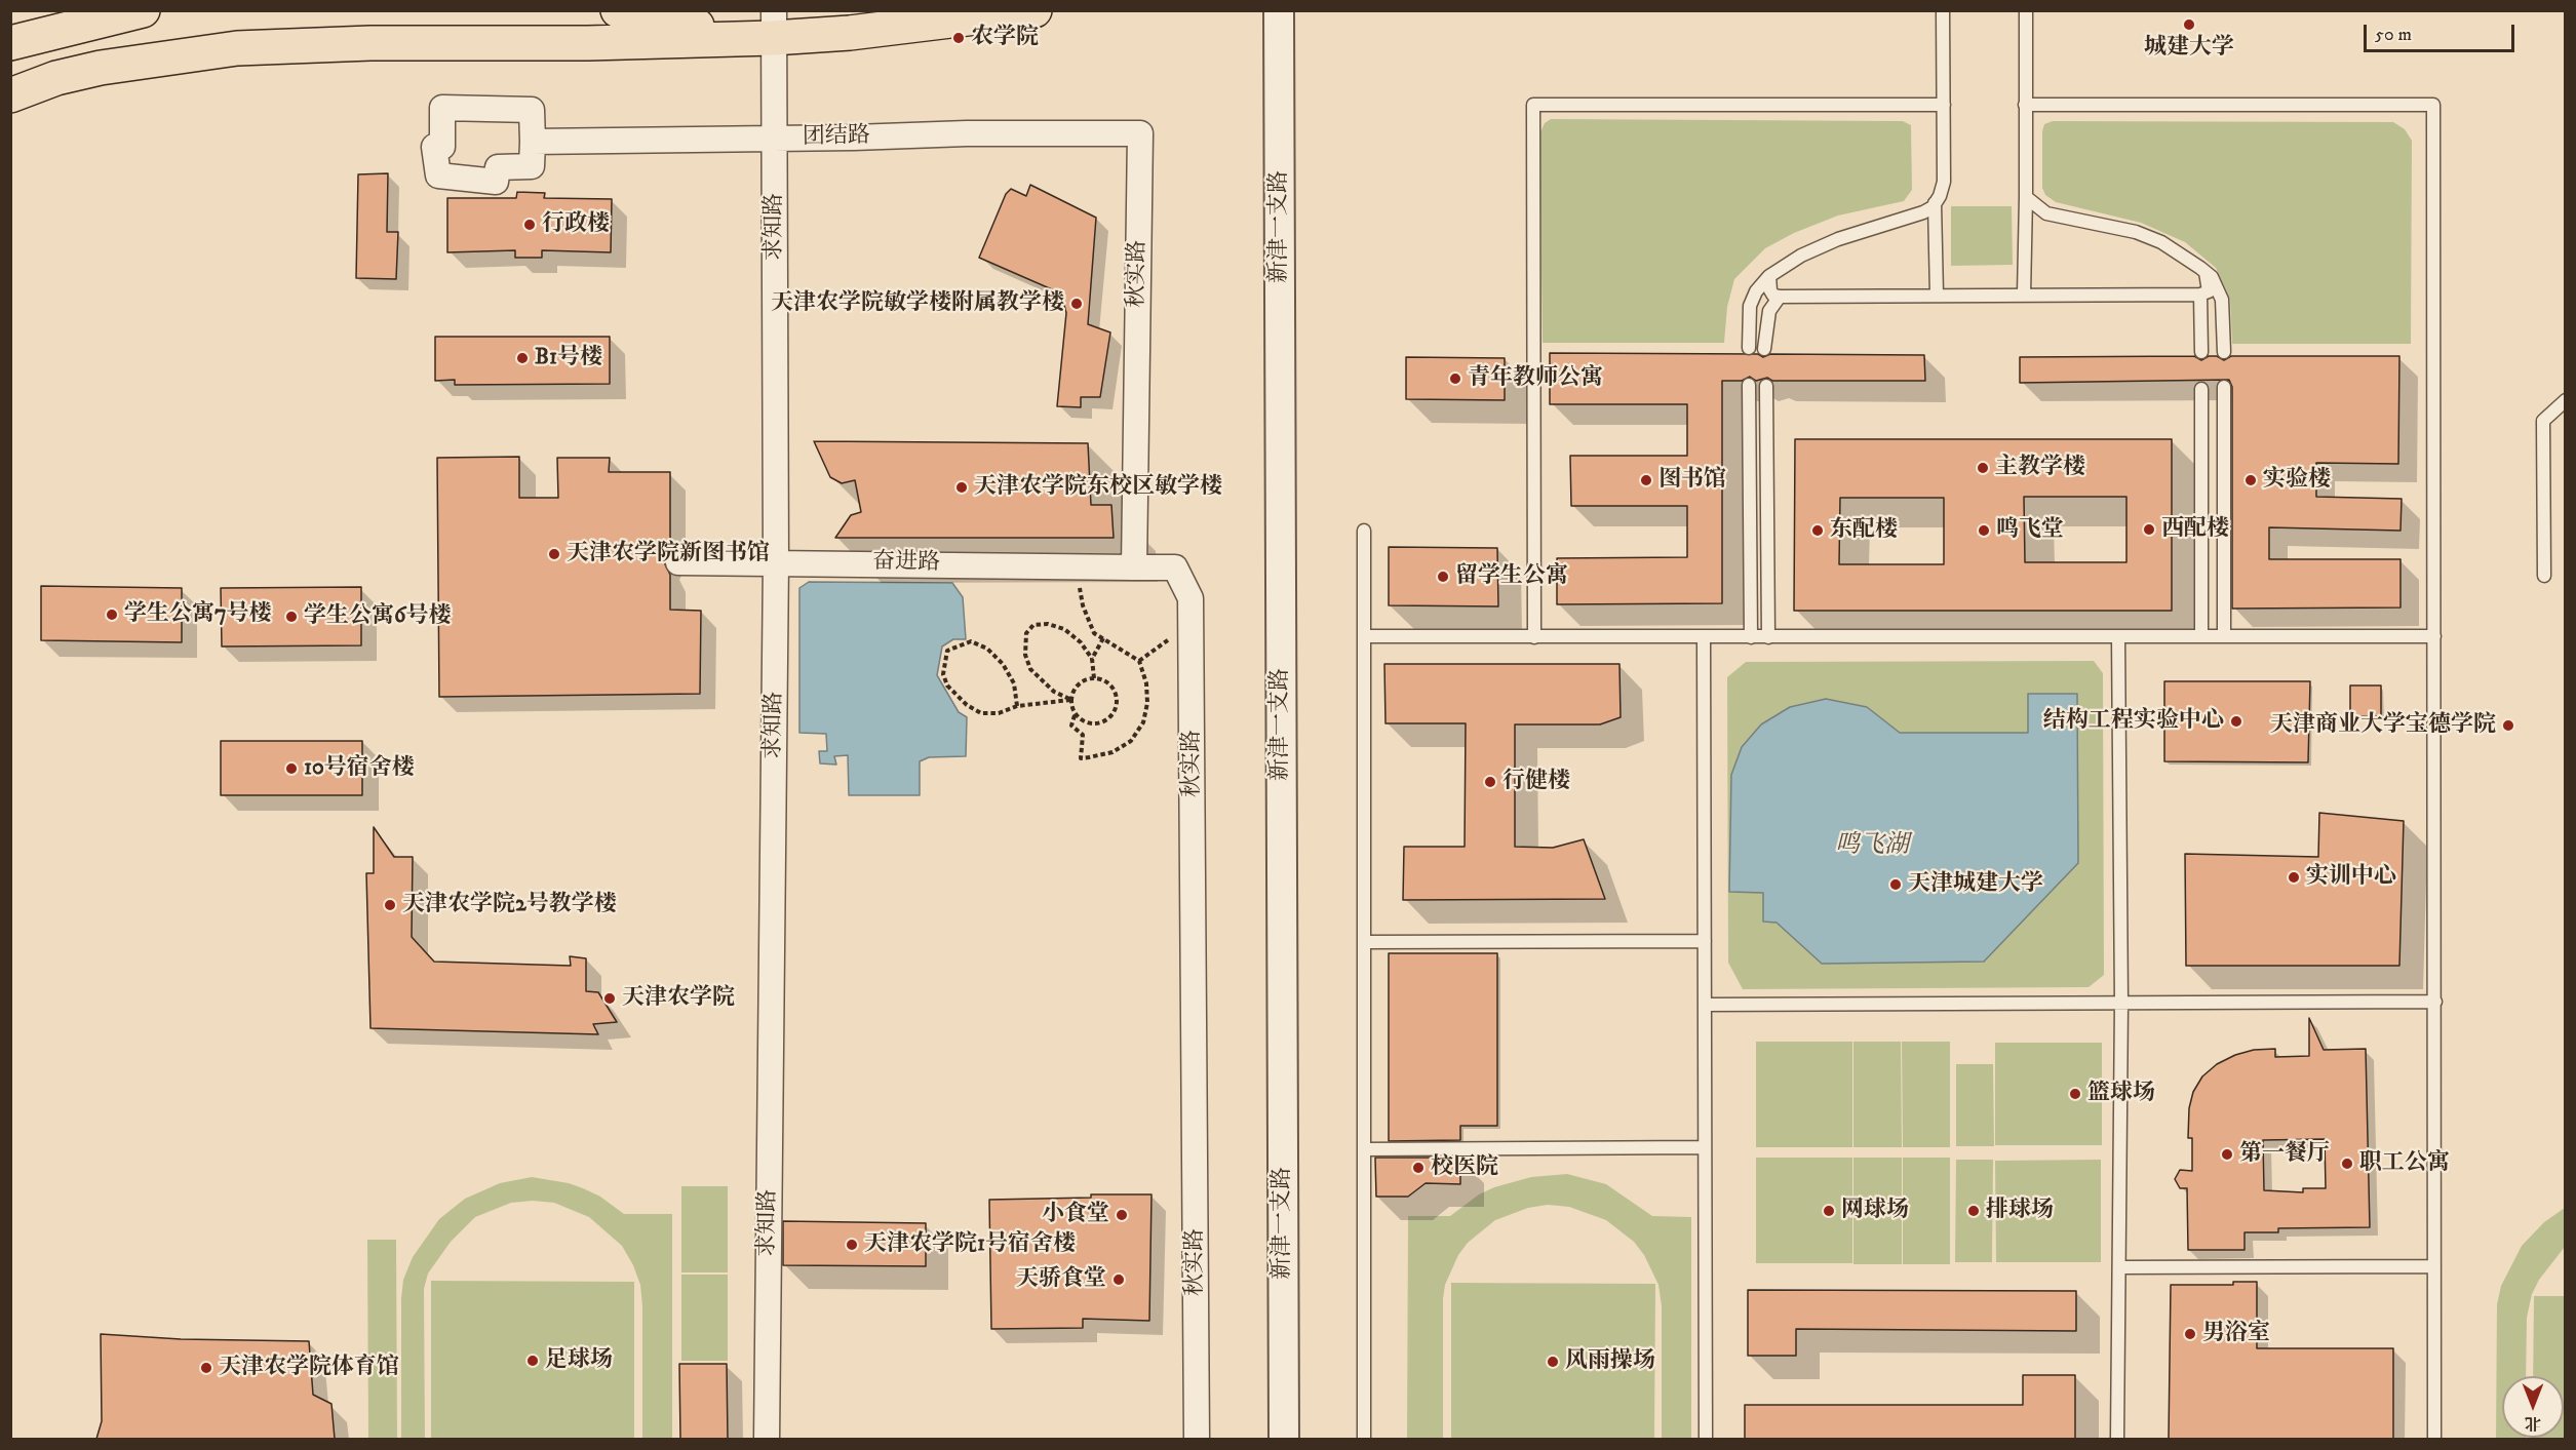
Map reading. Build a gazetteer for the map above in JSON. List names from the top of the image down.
{
  "streets": {
    "street": [
      "团结路",
      "求知路",
      "新津一支路",
      "秋实路",
      "奋进路"
    ]
  },
  "crossings": [
    ["团结路", "求知路"],
    ["团结路", "秋实路"],
    ["求知路", "奋进路"],
    ["秋实路", "奋进路"]
  ],
  "water": ["鸣飞湖"],
  "places": [
    "城建大学",
    "农学院",
    "行政楼",
    "天津农学院敏学楼附属教学楼",
    "B1号楼",
    "青年教师公寓",
    "主教学楼",
    "图书馆",
    "实验楼",
    "天津农学院东校区敏学楼",
    "西配楼",
    "东配楼",
    "鸣飞堂",
    "天津农学院新图书馆",
    "留学生公寓",
    "学生公寓7号楼",
    "学生公寓6号楼",
    "结构工程实验中心",
    "天津商业大学宝德学院",
    "10号宿舍楼",
    "行健楼",
    "实训中心",
    "天津城建大学",
    "天津农学院2号教学楼",
    "天津农学院",
    "篮球场",
    "第一餐厅",
    "职工公寓",
    "校医院",
    "网球场",
    "排球场",
    "小食堂",
    "天津农学院1号宿舍楼",
    "天骄食堂",
    "男浴室",
    "足球场",
    "风雨操场",
    "天津农学院体育馆"
  ],
  "scale_bar": "50 m",
  "north": "bottom"
}
